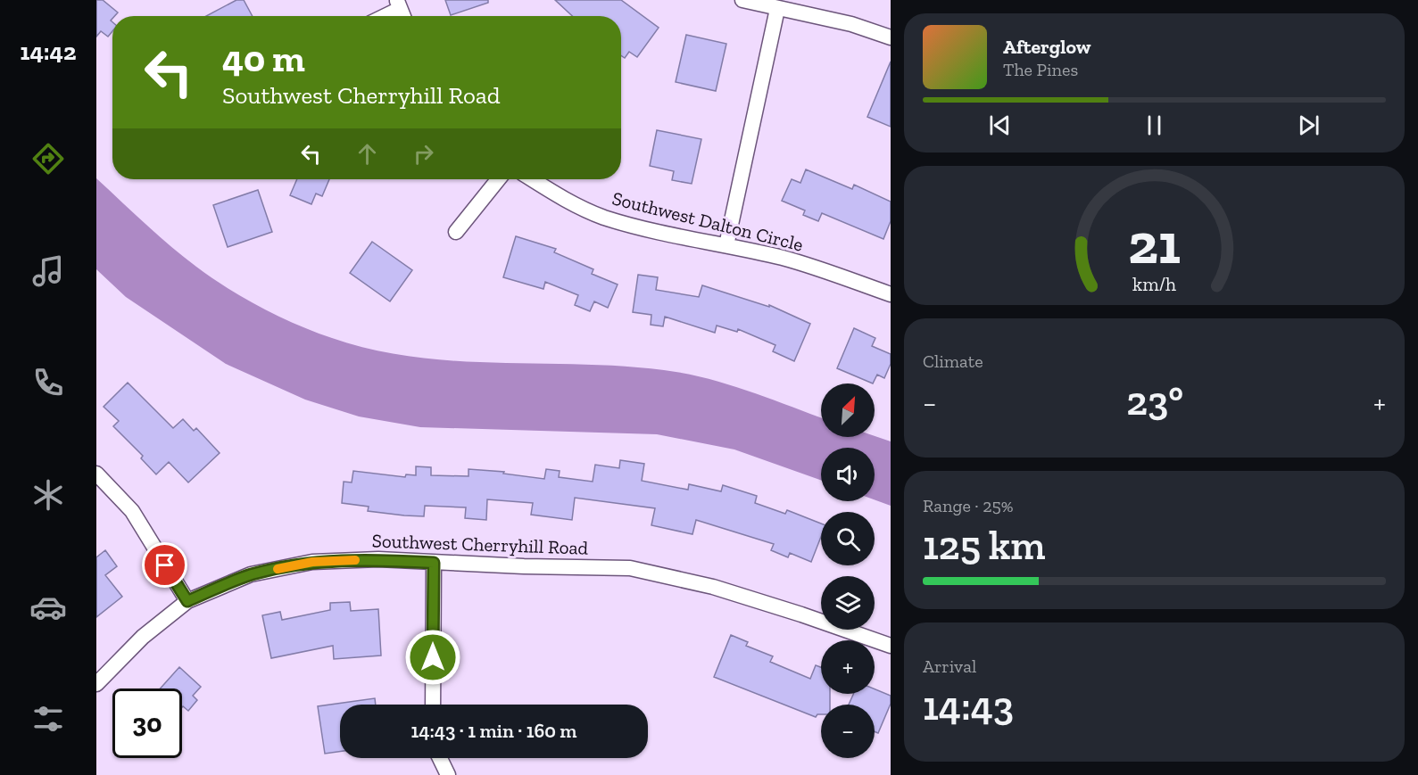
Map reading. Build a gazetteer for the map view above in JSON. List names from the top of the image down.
{
  "streets": {
    "street": ["Southwest Dalton Circle", "Southwest Cherryhill Road"]
  },
  "north": "top right",
  "page": {
    "tabs": "14:42",
    "turn": ["40 m", "Southwest Cherryhill Road"],
    "song": ["Afterglow", "The Pines"],
    "tile": [
      "Climate",
      ["Range · 25%", "125 km"],
      ["Arrival", "14:43"]
    ],
    "heat": ["−", "23°", "+"],
    "map_buttons": ["+", "−"],
    "limit": "30",
    "trip": "14:43 · 1 min · 160 m",
    "gauge": ["21", "km/h"]
  }
}
